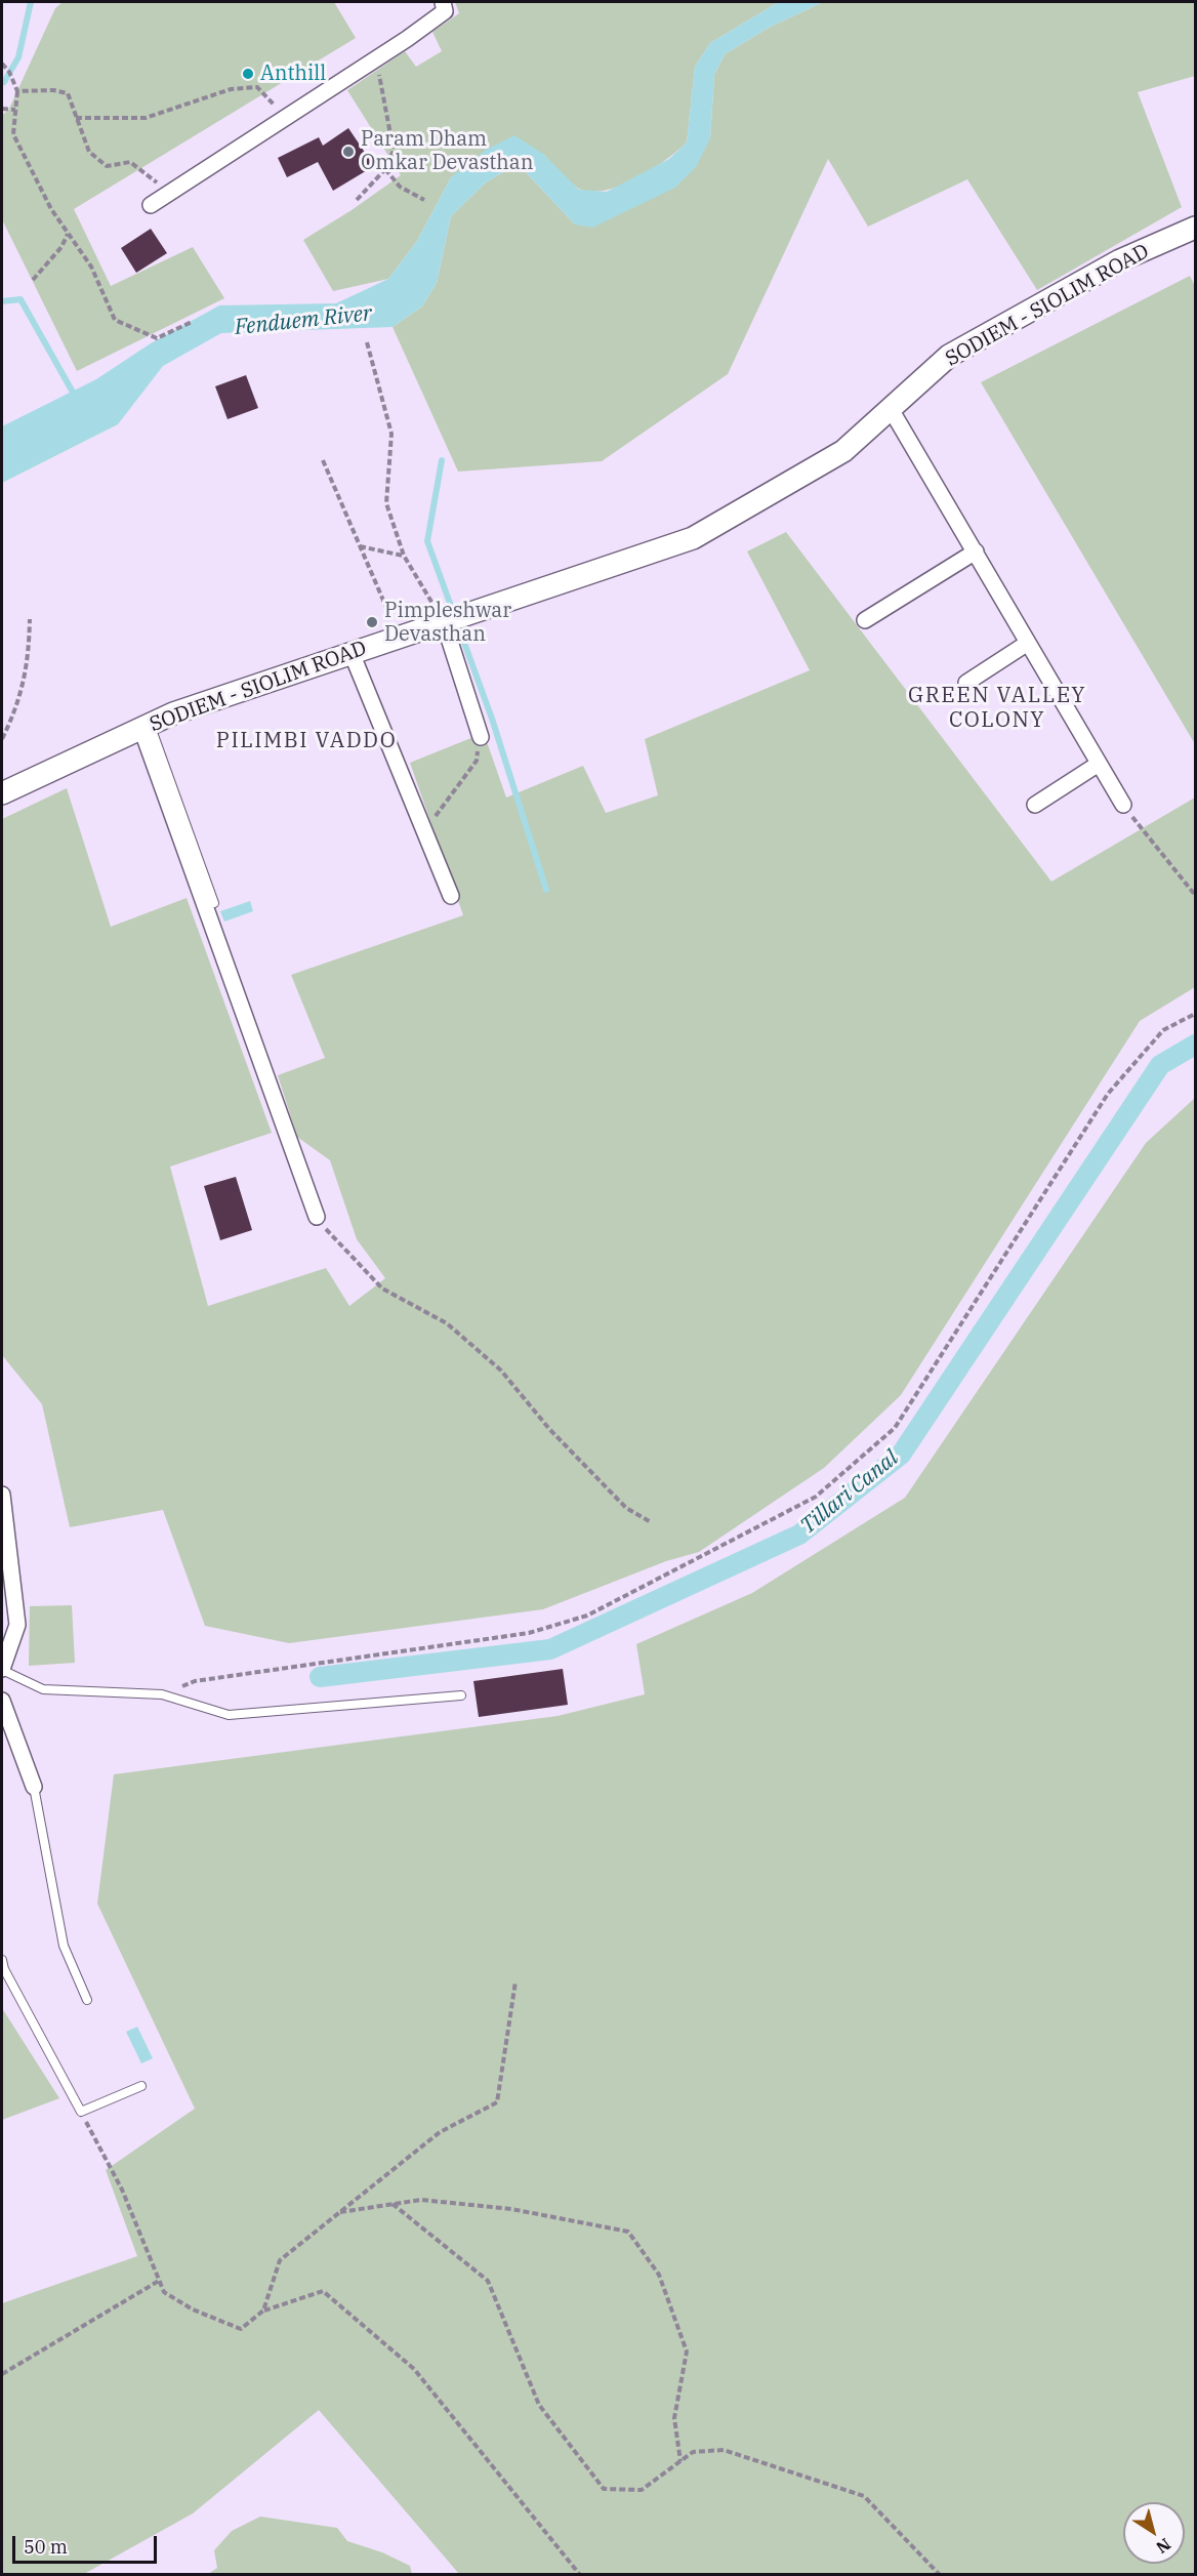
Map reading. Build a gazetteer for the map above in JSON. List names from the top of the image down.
{
  "streets": {
    "main road": ["SODIEM - SIOLIM ROAD"]
  },
  "districts": ["GREEN VALLEY COLONY", "PILIMBI VADDO"],
  "water": ["Fenduem River", "Tillari Canal"],
  "places": ["Anthill", "Param Dham Omkar Devasthan", "Pimpleshwar Devasthan"],
  "scale_bar": "50 m",
  "north": "bottom right"
}
